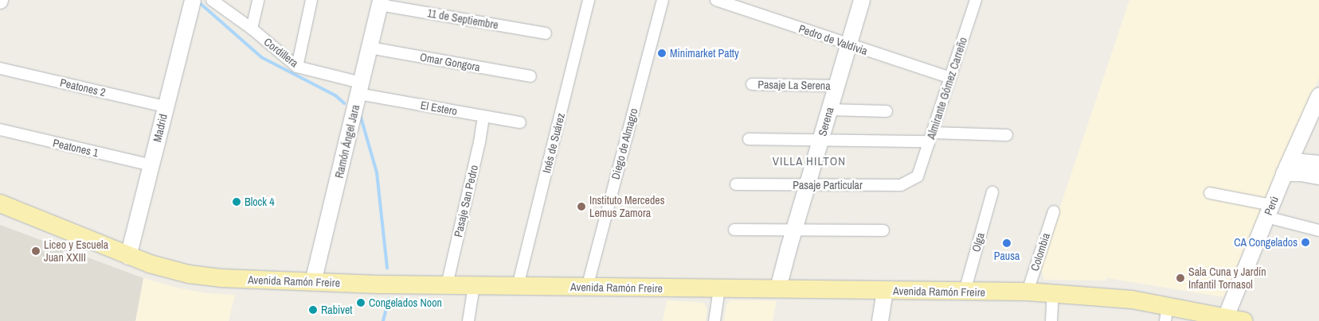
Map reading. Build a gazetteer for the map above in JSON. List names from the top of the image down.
{
  "streets": {
    "main road": ["Avenida Ramón Freire"],
    "street": [
      "11 de Septiembre",
      "Pedro de Valdivia",
      "Cordillera",
      "Omar Gongora",
      "Pasaje La Serena",
      "Peatones 2",
      "Almirante Gómez Carreño",
      "El Estero",
      "Serena",
      "Madrid",
      "Ramón Ángel Jara",
      "Inés de Suárez",
      "Diego de Almagro",
      "Peatones 1",
      "Pasaje Particular",
      "Pasaje San Pedro",
      "Perú",
      "Olga",
      "Colombia"
    ]
  },
  "crossings": [
    ["11 de Septiembre", "Ramón Ángel Jara"],
    ["Pedro de Valdivia", "Almirante Gómez Carreño"],
    ["Pedro de Valdivia", "Serena"],
    ["Cordillera", "El Estero"],
    ["Cordillera", "Ramón Ángel Jara"],
    ["Omar Gongora", "Ramón Ángel Jara"],
    ["Pasaje La Serena", "Serena"],
    ["Peatones 2", "Madrid"],
    ["Almirante Gómez Carreño", "Pasaje Particular"],
    ["El Estero", "Ramón Ángel Jara"],
    ["El Estero", "Pasaje San Pedro"],
    ["Serena", "Pasaje Particular"],
    ["Serena", "Avenida Ramón Freire"],
    ["Madrid", "Peatones 1"],
    ["Madrid", "Avenida Ramón Freire"],
    ["Ramón Ángel Jara", "Avenida Ramón Freire"],
    ["Inés de Suárez", "Avenida Ramón Freire"],
    ["Diego de Almagro", "Avenida Ramón Freire"],
    ["Pasaje San Pedro", "Avenida Ramón Freire"],
    ["Perú", "Avenida Ramón Freire"],
    ["Olga", "Avenida Ramón Freire"],
    ["Colombia", "Avenida Ramón Freire"]
  ],
  "districts": ["VILLA HILTON"],
  "places": [
    "Minimarket Patty",
    "Block 4",
    "Instituto Mercedes Lemus Zamora",
    "CA Congelados",
    "Pausa",
    "Liceo y Escuela Juan XXIII",
    "Sala Cuna y Jardín Infantil Tornasol",
    "Congelados Noon",
    "Rabivet"
  ]
}
